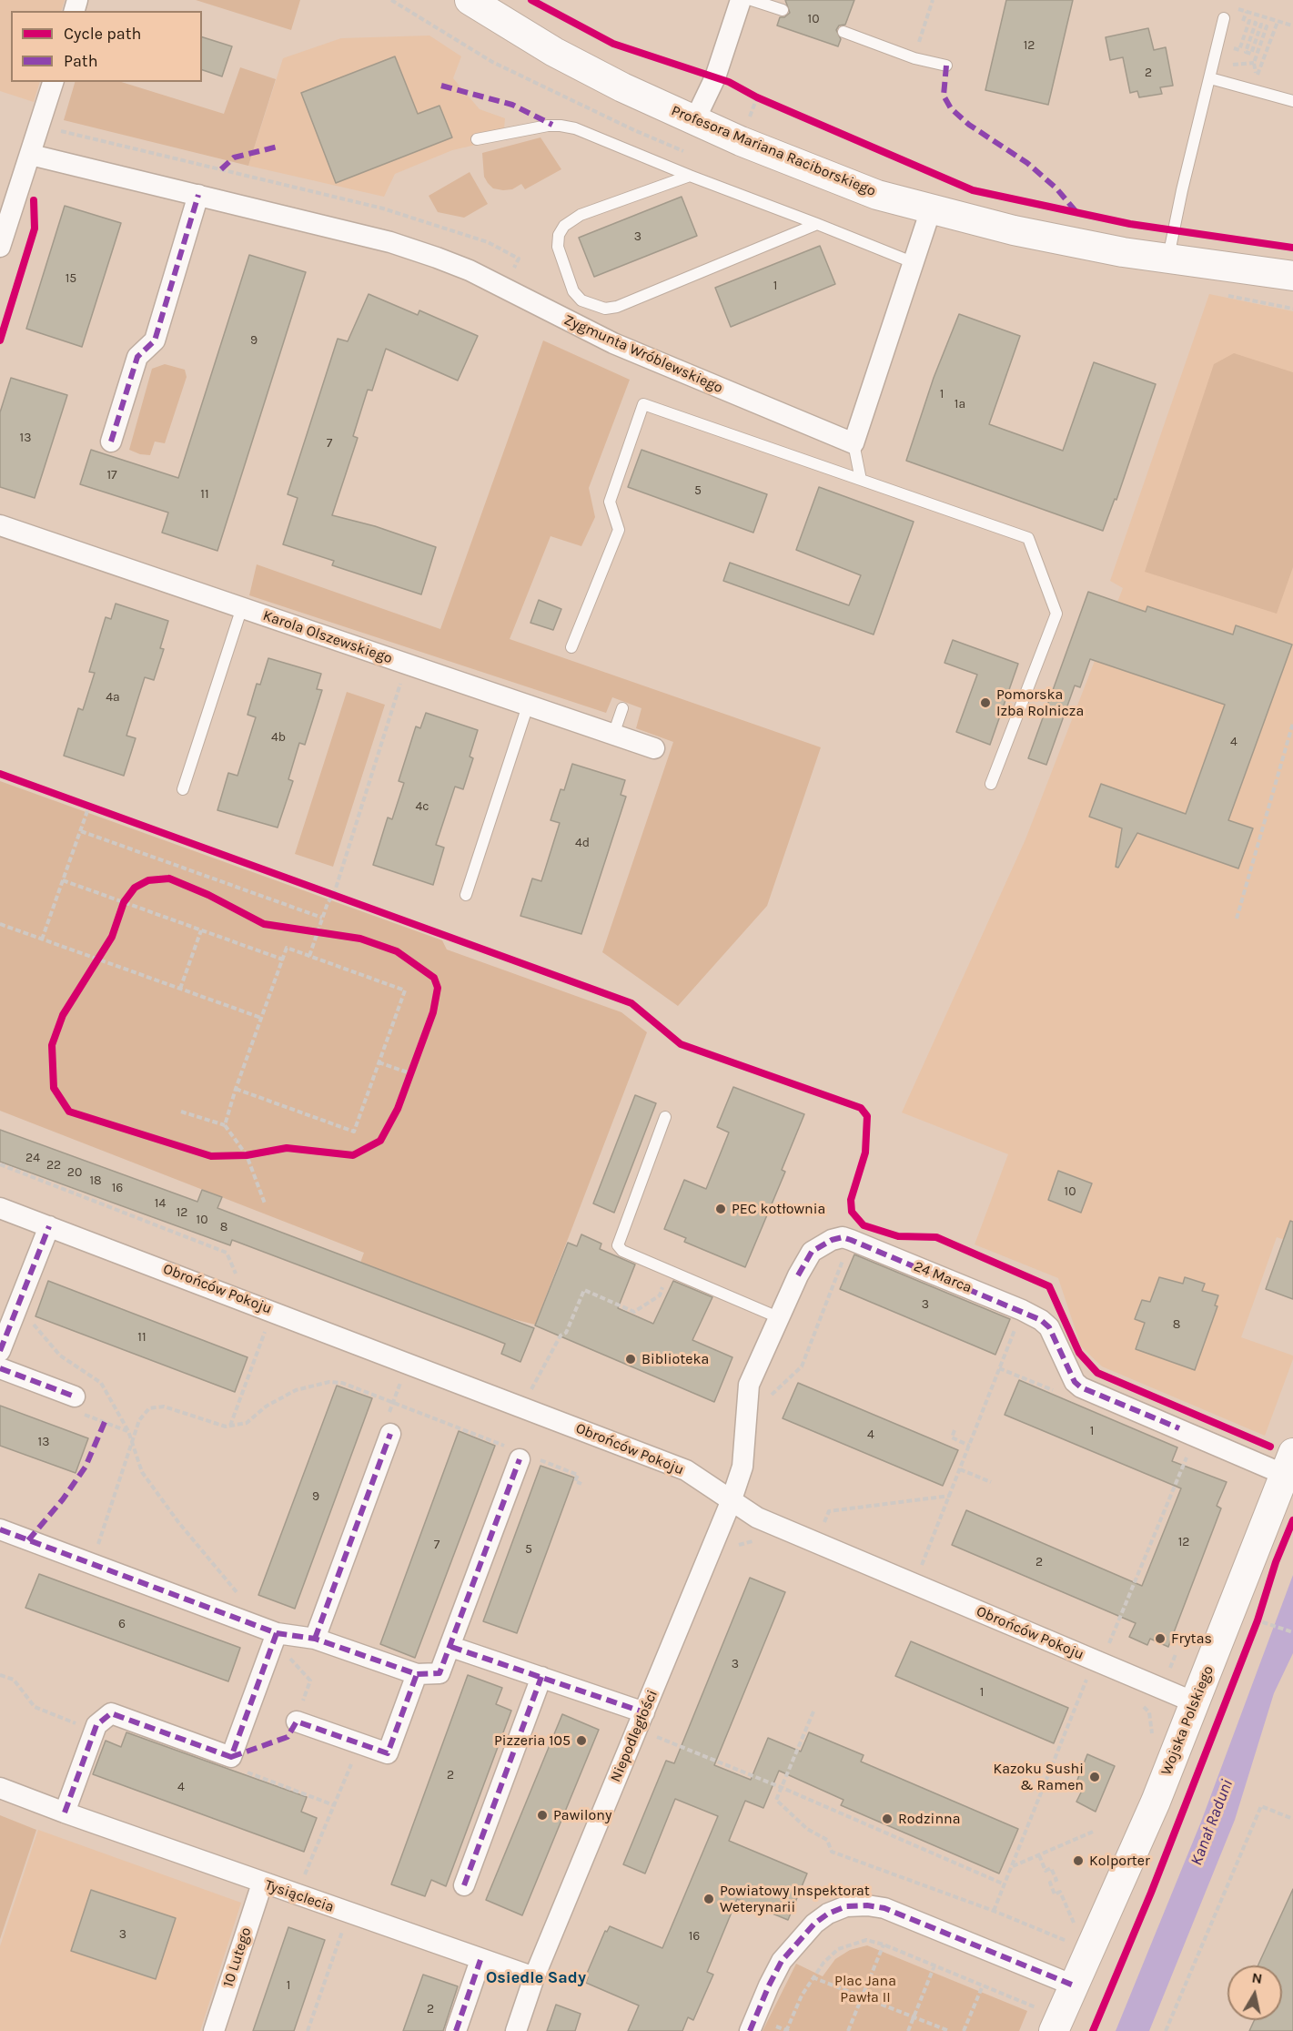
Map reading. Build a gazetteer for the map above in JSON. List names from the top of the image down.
{
  "streets": {
    "main road": ["Profesora Mariana Raciborskiego", "Wojska Polskiego"],
    "street": [
      "Zygmunta Wróblewskiego",
      "Karola Olszewskiego",
      "24 Marca",
      "Obrońców Pokoju",
      "Niepodległości",
      "Tysiąclecia",
      "10 Lutego"
    ]
  },
  "crossings": [
    ["24 Marca", "Wojska Polskiego"],
    ["Obrońców Pokoju", "Wojska Polskiego"],
    ["Obrońców Pokoju", "Niepodległości"],
    ["Niepodległości", "Tysiąclecia"],
    ["Tysiąclecia", "10 Lutego"]
  ],
  "districts": ["Osiedle Sady"],
  "water": ["Kanał Raduni"],
  "parks": ["Plac Jana Pawła II"],
  "places": [
    "Pomorska Izba Rolnicza",
    "PEC kotłownia",
    "Biblioteka",
    "Frytas",
    "Pizzeria 105",
    "Kazoku Sushi & Ramen",
    "Pawilony",
    "Rodzinna",
    "Kolporter",
    "Powiatowy Inspektorat Weterynarii"
  ],
  "house_numbers": [
    "10",
    "12",
    "2",
    "3",
    "15",
    "1",
    "9",
    "1",
    "1a",
    "13",
    "7",
    "17",
    "5",
    "11",
    "4a",
    "4b",
    "4",
    "4c",
    "4d",
    "24",
    "22",
    "20",
    "18",
    "16",
    "10",
    "14",
    "12",
    "10",
    "8",
    "3",
    "8",
    "11",
    "1",
    "4",
    "13",
    "9",
    "12",
    "7",
    "5",
    "2",
    "6",
    "3",
    "1",
    "2",
    "4",
    "3",
    "16",
    "1",
    "2"
  ],
  "legend": ["Cycle path", "Path"],
  "north": "top"
}
